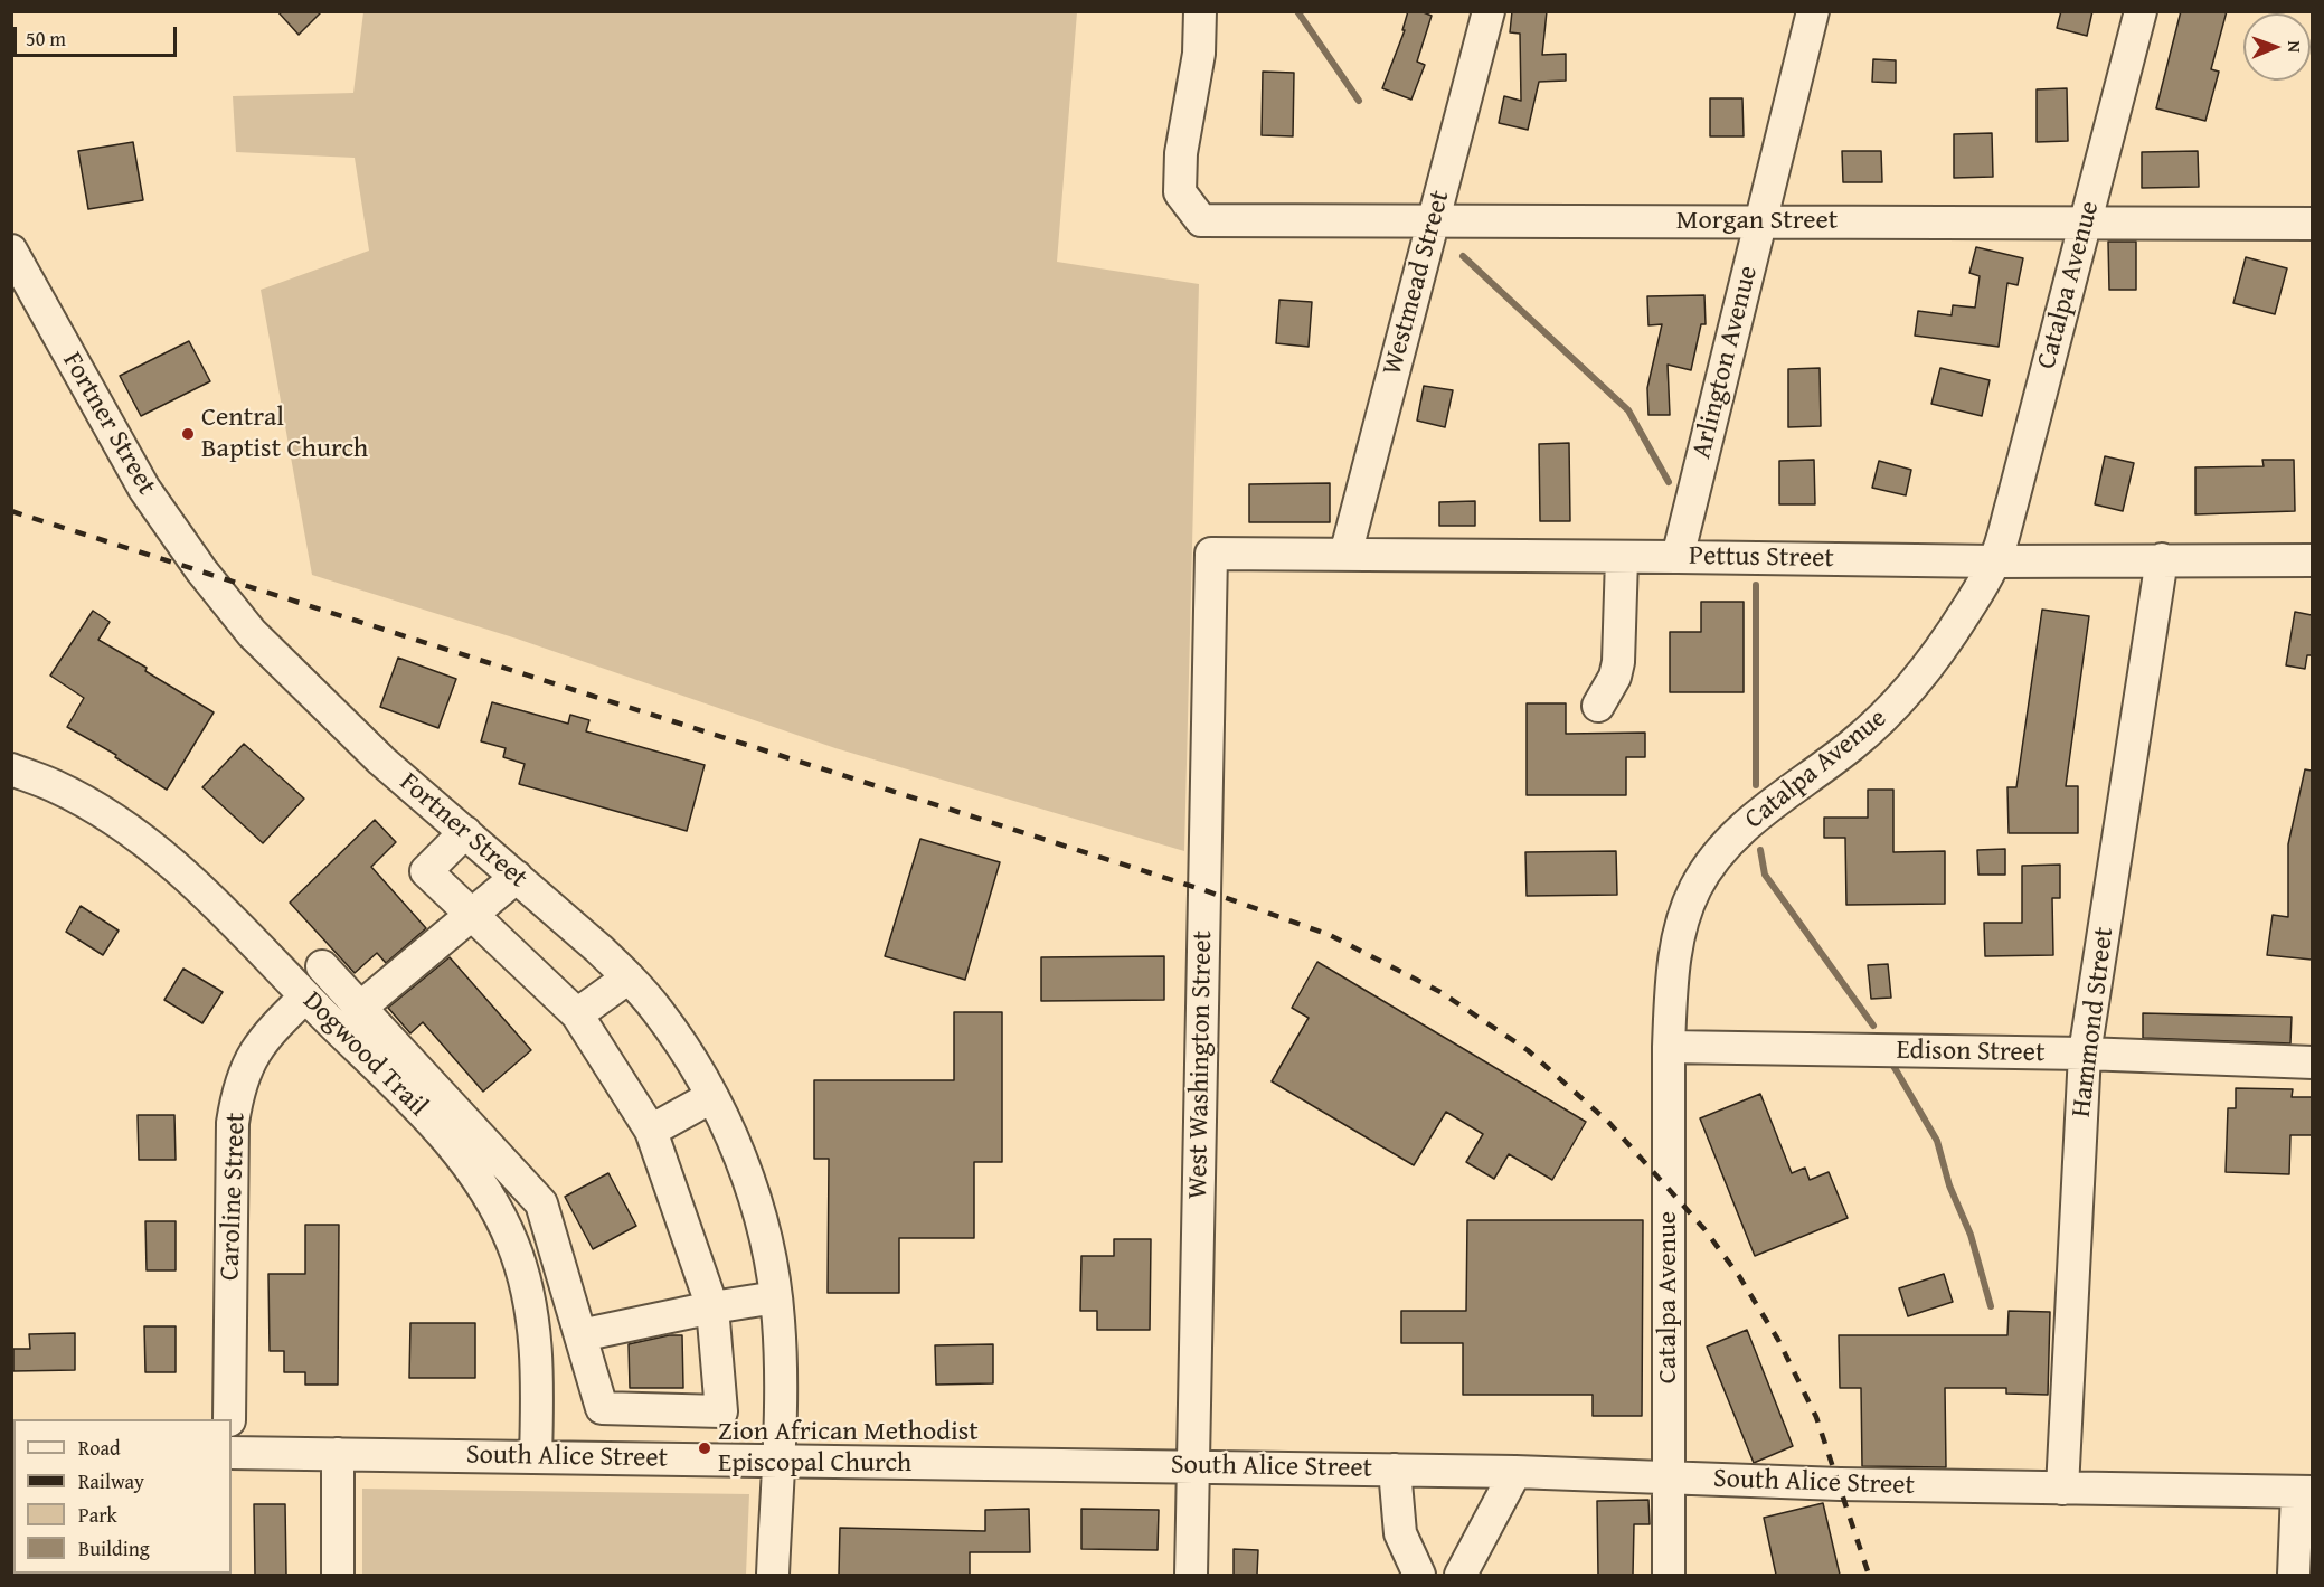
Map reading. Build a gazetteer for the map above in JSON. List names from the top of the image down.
{
  "streets": {
    "street": [
      "Morgan Street",
      "Westmead Street",
      "Catalpa Avenue",
      "Arlington Avenue",
      "Fortner Street",
      "Pettus Street",
      "Hammond Street",
      "Edison Street",
      "Dogwood Trail",
      "West Washington Street",
      "Caroline Street",
      "South Alice Street"
    ]
  },
  "crossings": [
    ["Morgan Street", "Westmead Street"],
    ["Morgan Street", "Catalpa Avenue"],
    ["Morgan Street", "Arlington Avenue"],
    ["Westmead Street", "Pettus Street"],
    ["Catalpa Avenue", "Pettus Street"],
    ["Catalpa Avenue", "Edison Street"],
    ["Catalpa Avenue", "South Alice Street"],
    ["Arlington Avenue", "Pettus Street"],
    ["Fortner Street", "South Alice Street"],
    ["Pettus Street", "Hammond Street"],
    ["Pettus Street", "West Washington Street"],
    ["Hammond Street", "Edison Street"],
    ["Hammond Street", "South Alice Street"],
    ["Dogwood Trail", "Caroline Street"],
    ["Dogwood Trail", "South Alice Street"],
    ["West Washington Street", "South Alice Street"]
  ],
  "places": ["Central Baptist Church", "Zion African Methodist Episcopal Church"],
  "legend": [
    "Road",
    "Railway",
    "Park",
    "Building"
  ],
  "scale_bar": "50 m",
  "north": "right"
}
